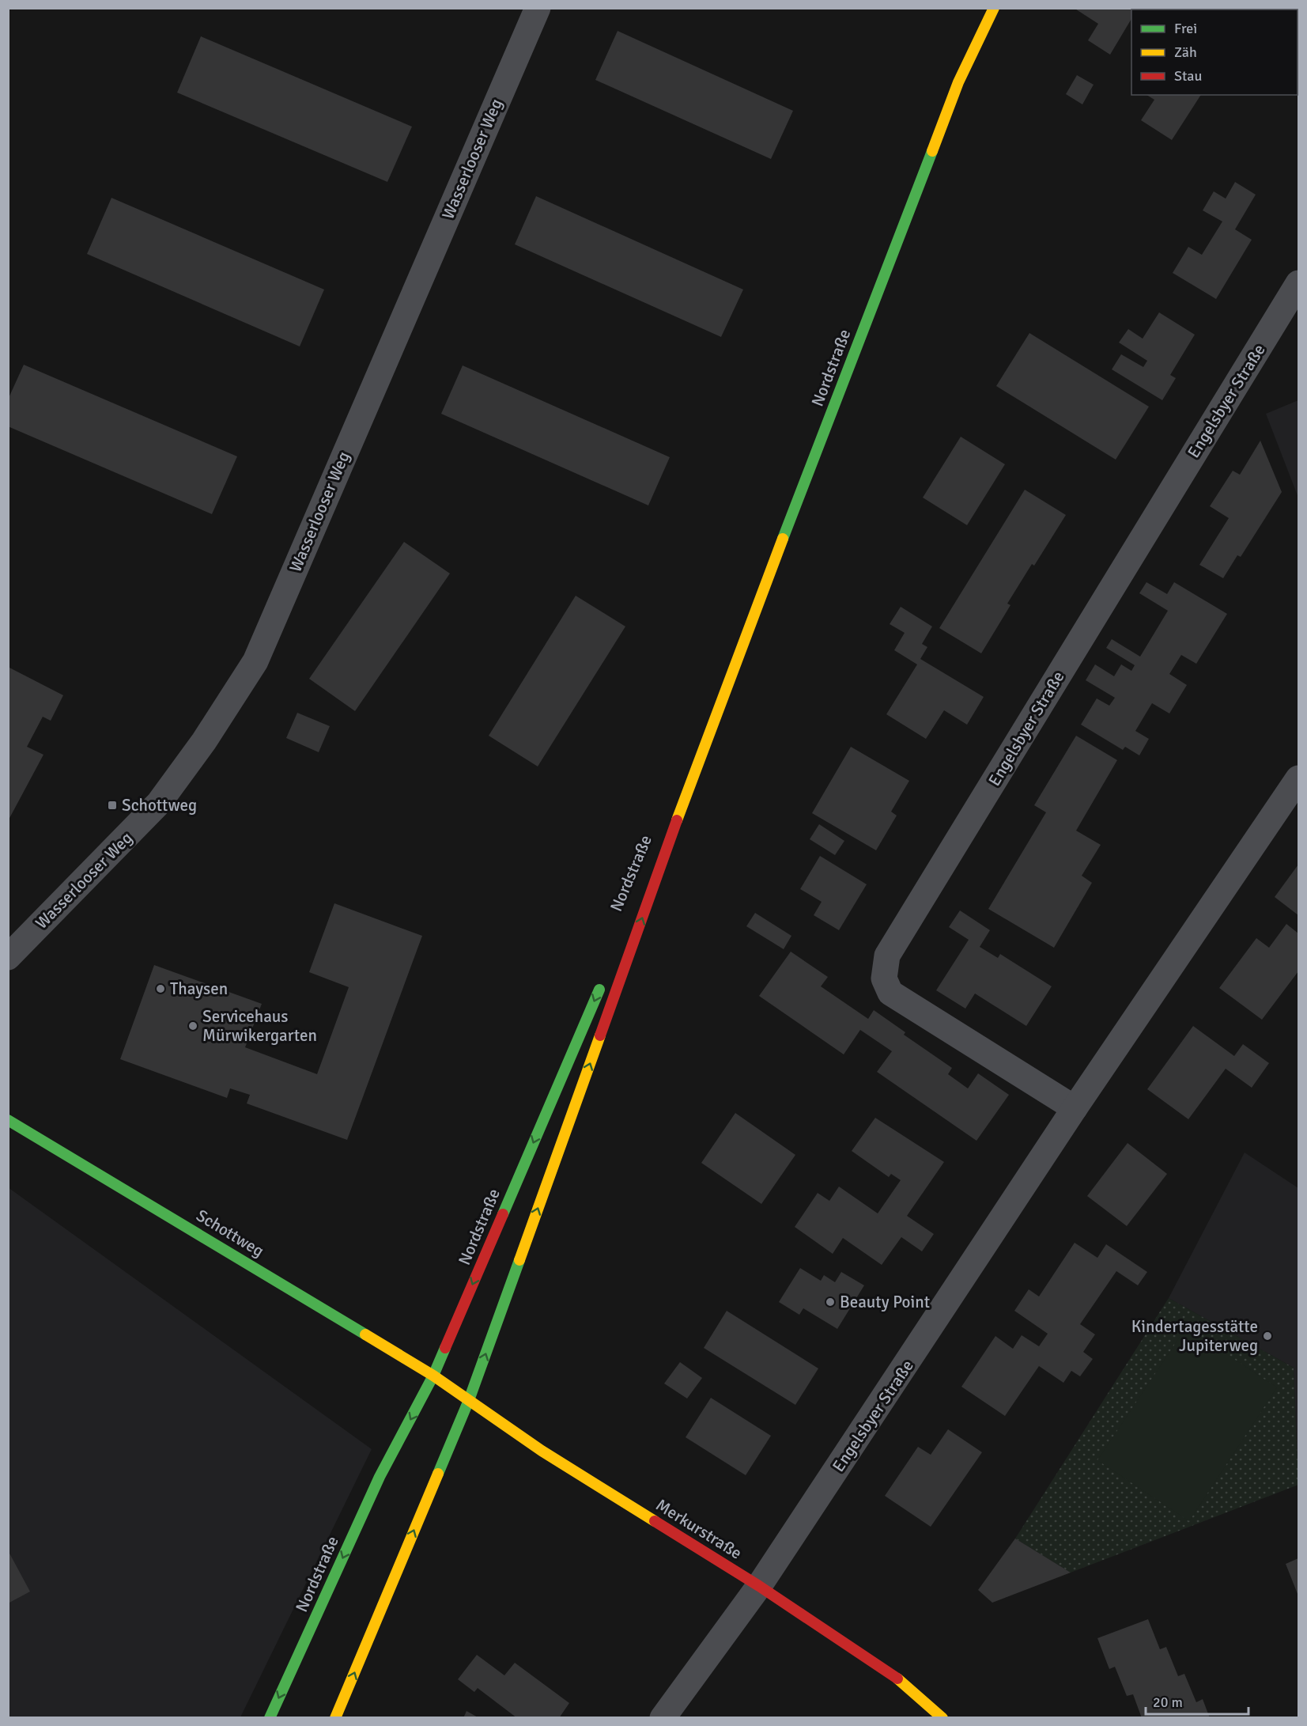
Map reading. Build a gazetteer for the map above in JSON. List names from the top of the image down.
{
  "streets": {
    "main road": ["Nordstraße", "Schottweg", "Merkurstraße"],
    "street": ["Wasserlooser Weg", "Engelsbyer Straße"]
  },
  "crossings": [
    ["Nordstraße", "Schottweg"],
    ["Nordstraße", "Merkurstraße"],
    ["Engelsbyer Straße", "Merkurstraße"],
    ["Schottweg", "Merkurstraße"]
  ],
  "places": {
    "transit": ["Schottweg"],
    "other": [
      "Thaysen",
      "Servicehaus Mürwikergarten",
      "Beauty Point",
      "Kindertagesstätte Jupiterweg"
    ]
  },
  "legend": ["Frei", "Zäh", "Stau"],
  "scale_bar": "20 m"
}
